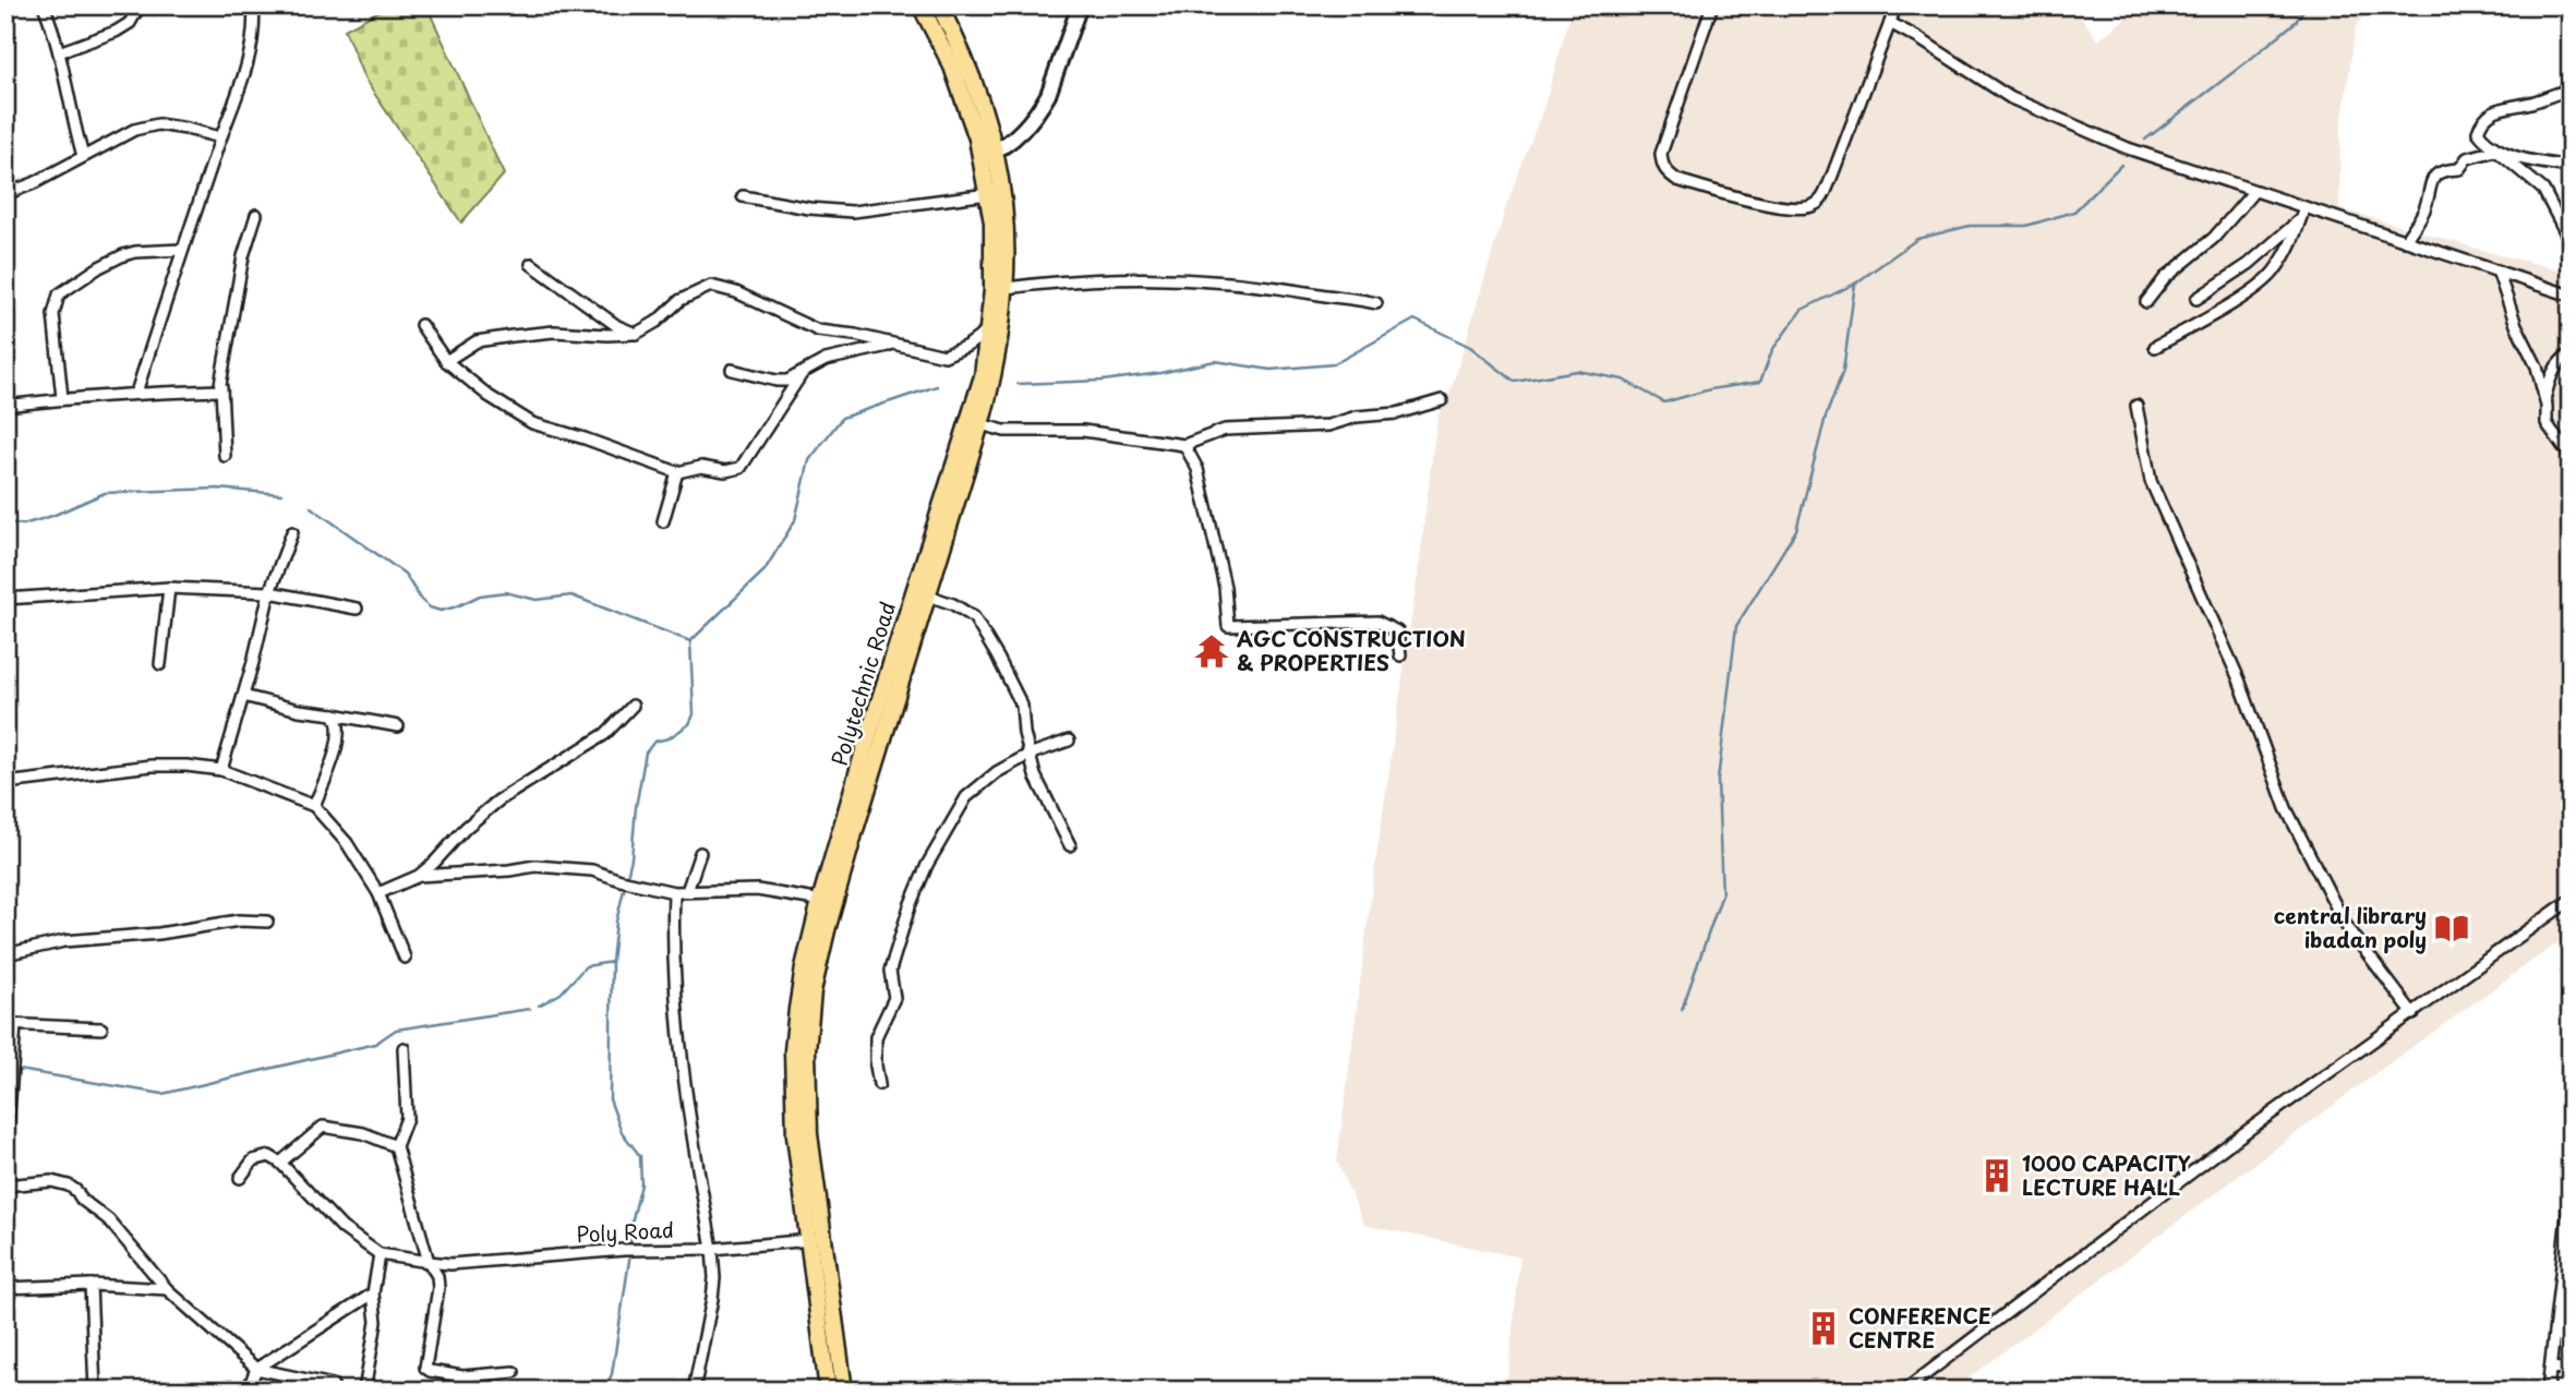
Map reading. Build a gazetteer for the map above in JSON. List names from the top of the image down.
{
  "streets": {
    "main road": ["Polytechnic Road"],
    "street": ["Poly Road"]
  },
  "crossings": [
    ["Polytechnic Road", "Poly Road"]
  ],
  "places": {
    "temple": ["AGC CONSTRUCTION & PROPERTIES"],
    "library": ["central library ibadan poly"],
    "building": ["1000 CAPACITY LECTURE HALL", "CONFERENCE CENTRE"]
  }
}
